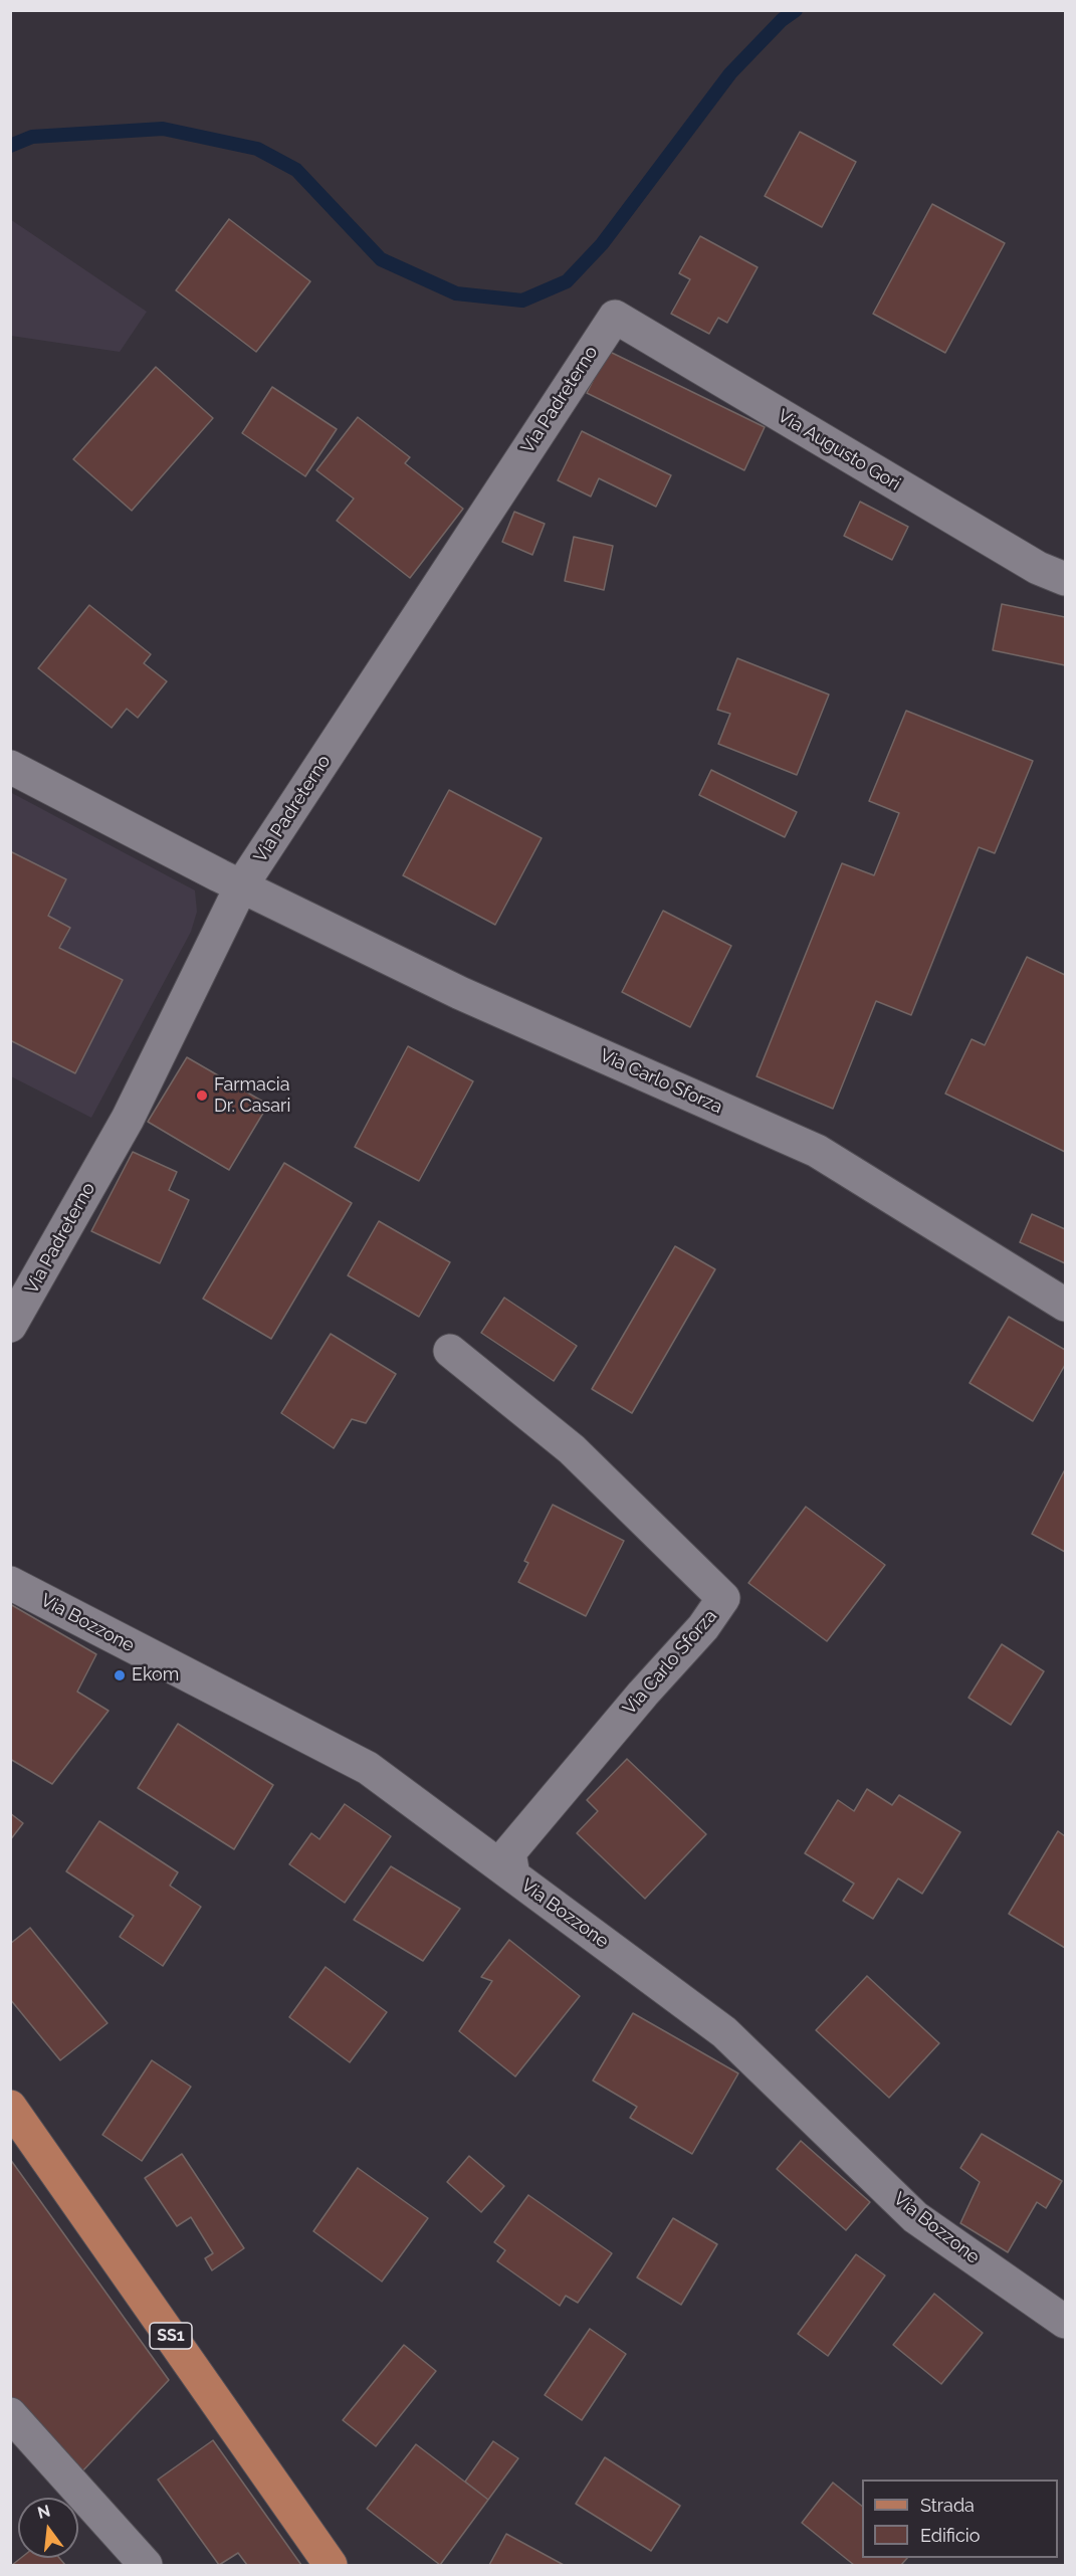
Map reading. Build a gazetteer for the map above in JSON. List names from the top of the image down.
{
  "streets": {
    "main road": ["SS1"],
    "street": [
      "Via Padreterno",
      "Via Augusto Gori",
      "Via Carlo Sforza",
      "Via Bozzone"
    ]
  },
  "crossings": [
    ["Via Padreterno", "Via Augusto Gori"],
    ["Via Padreterno", "Via Carlo Sforza"],
    ["Via Carlo Sforza", "Via Bozzone"]
  ],
  "places": ["Farmacia Dr. Casari", "Ekom"],
  "legend": ["Strada", "Edificio"],
  "north": "top"
}
